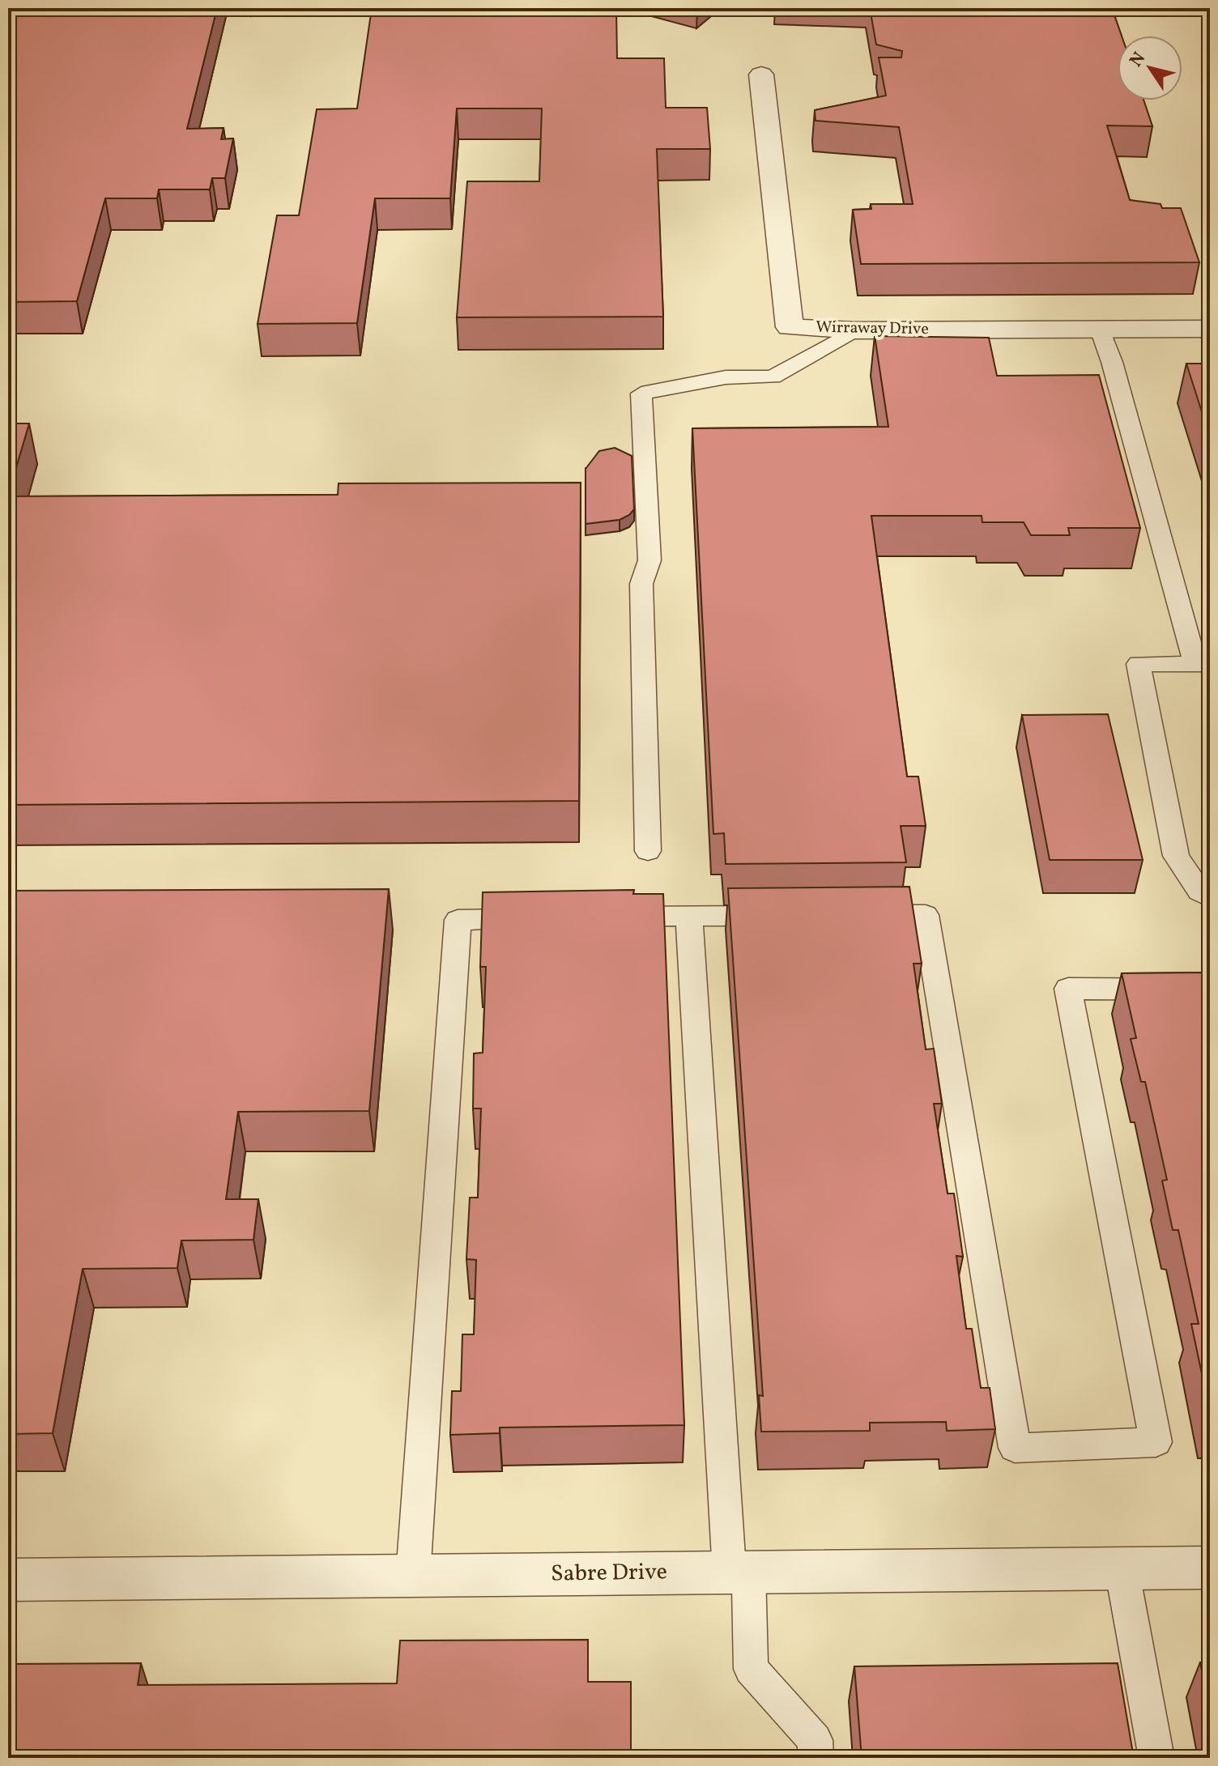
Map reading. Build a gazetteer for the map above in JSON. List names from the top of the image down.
{
  "streets": {
    "street": ["Wirraway Drive", "Sabre Drive"]
  },
  "north": "top left"
}
